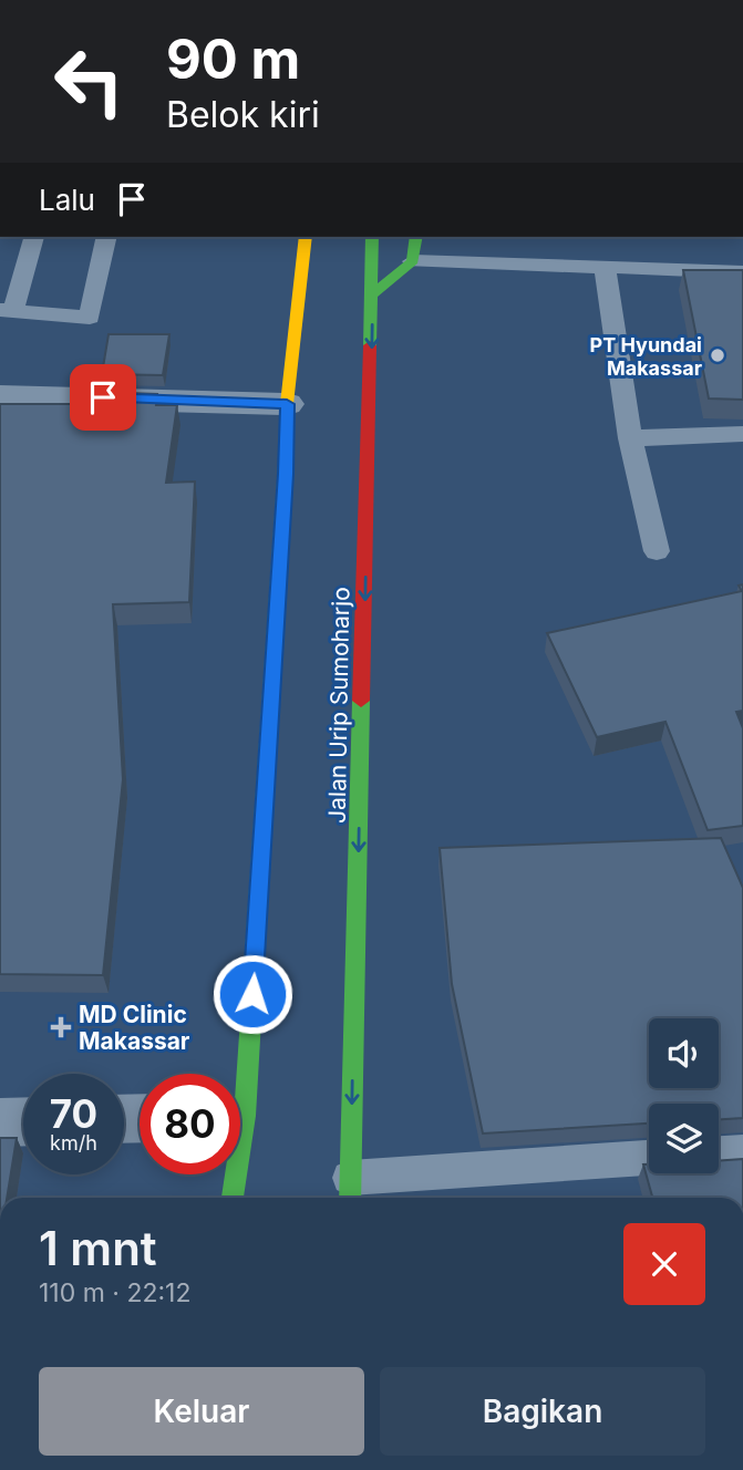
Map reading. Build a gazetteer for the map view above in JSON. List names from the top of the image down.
{
  "streets": {
    "highway": ["Jalan Urip Sumoharjo"]
  },
  "places": {
    "other": ["PT Hyundai Makassar"],
    "health": ["MD Clinic Makassar"]
  },
  "page": {
    "turn": ["90 m", "Belok kiri"],
    "then": "Lalu",
    "speed": "70 km/h",
    "limit": "80",
    "heading": ["1 mnt", "110 m · 22:12"],
    "buttons": ["Keluar", "Bagikan"]
  }
}
